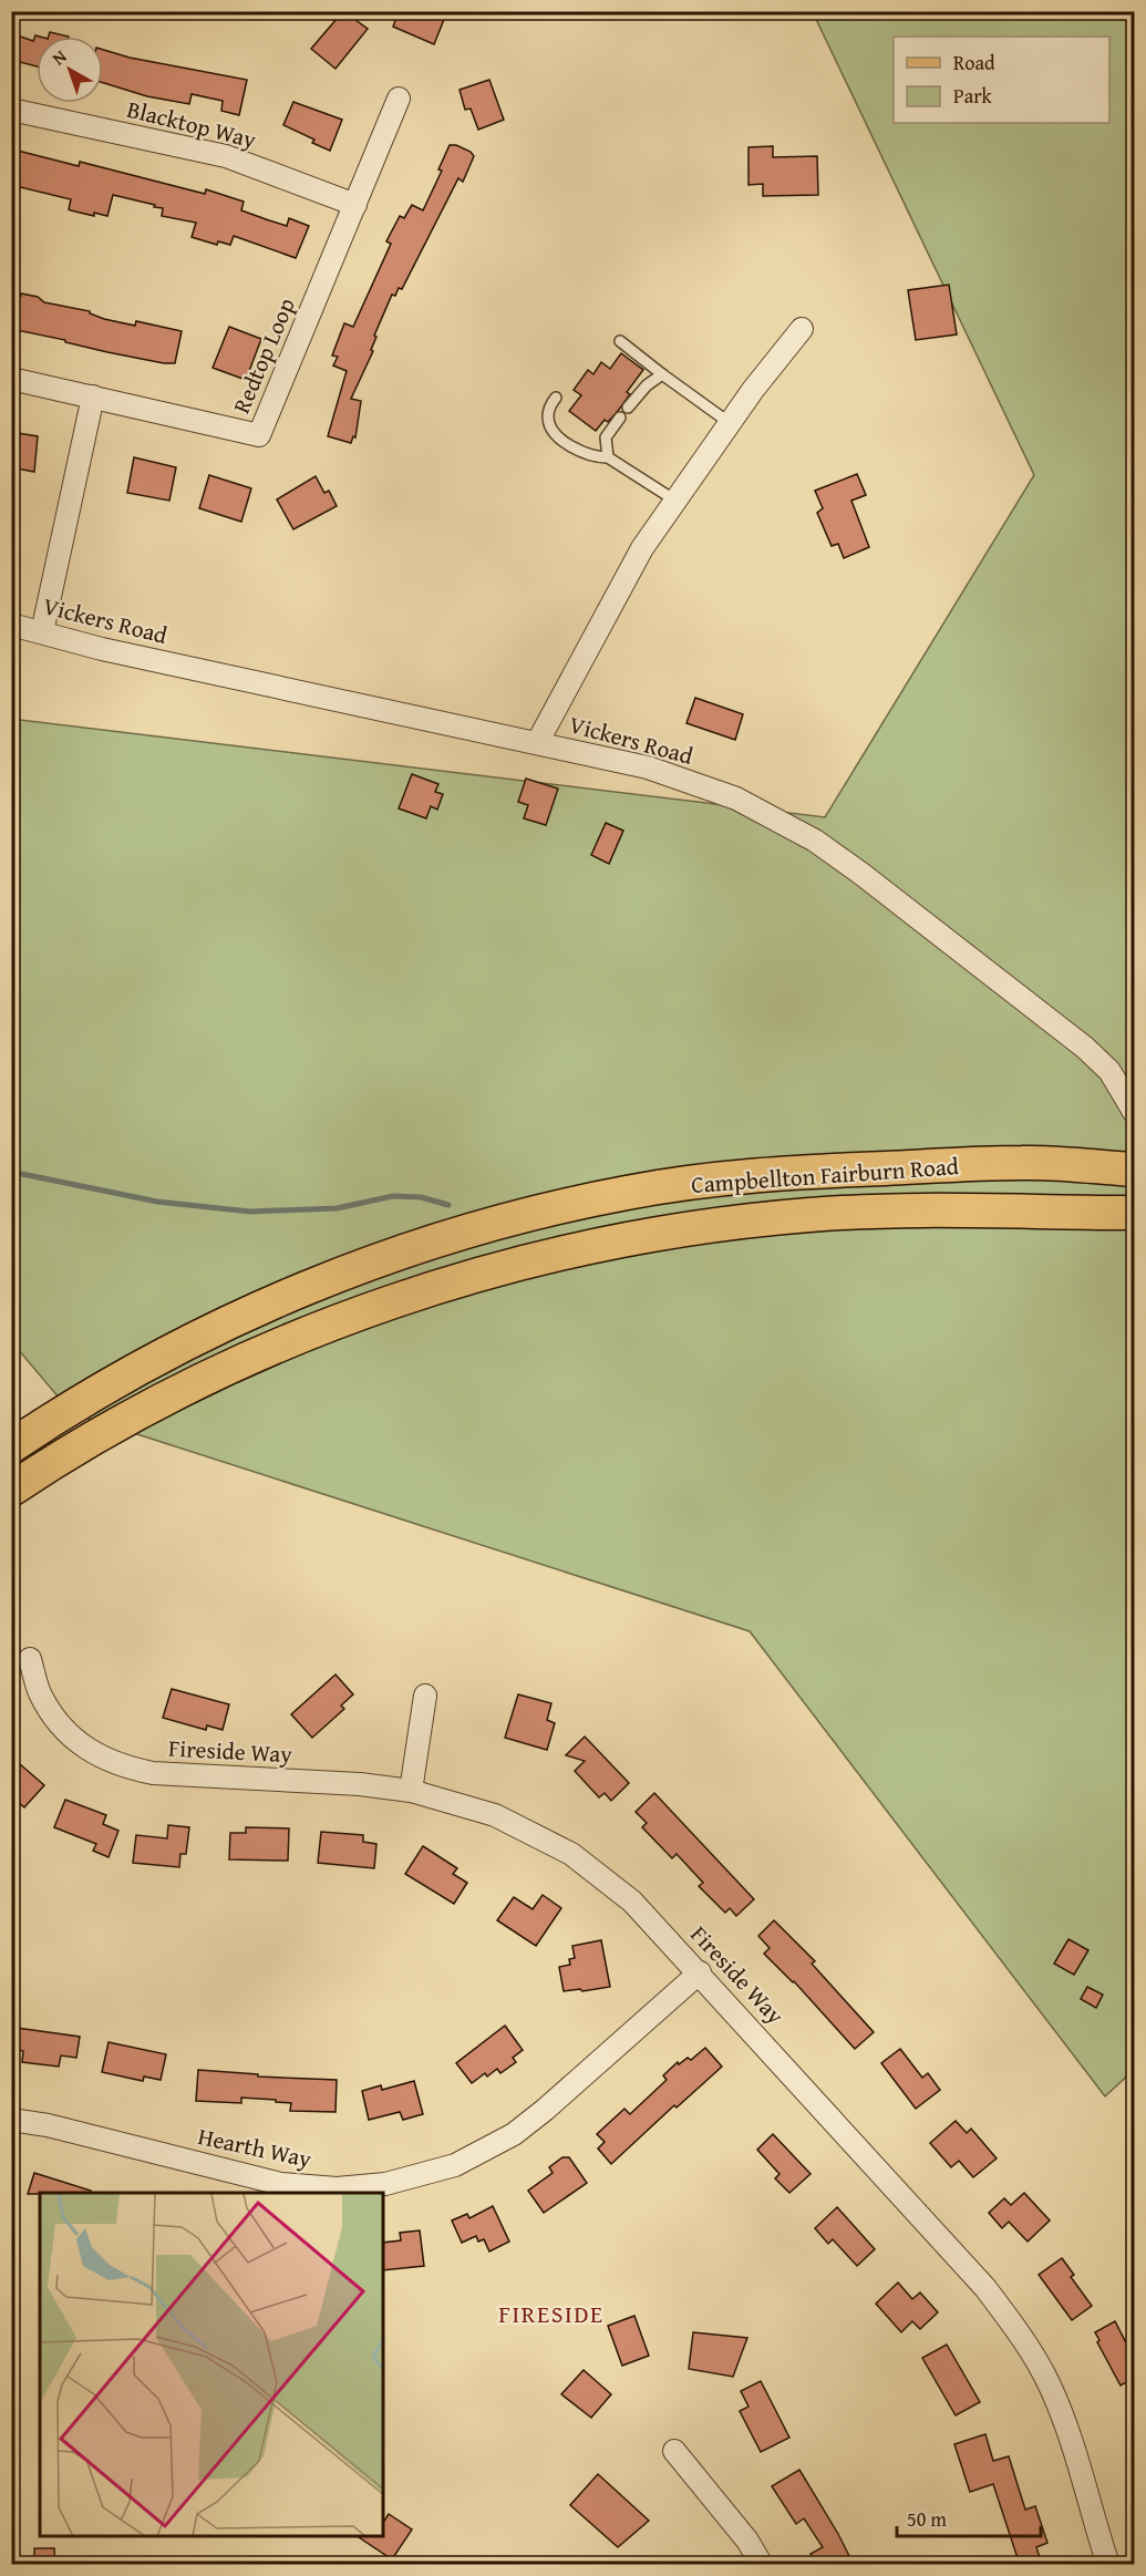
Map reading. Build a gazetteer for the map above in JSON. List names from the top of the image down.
{
  "streets": {
    "main road": ["Campbellton Fairburn Road"],
    "street": [
      "Blacktop Way",
      "Redtop Loop",
      "Vickers Road",
      "Fireside Way",
      "Hearth Way"
    ]
  },
  "crossings": [
    ["Blacktop Way", "Redtop Loop"],
    ["Fireside Way", "Hearth Way"]
  ],
  "districts": ["FIRESIDE"],
  "legend": ["Road", "Park"],
  "scale_bar": "50 m",
  "north": "top left"
}
